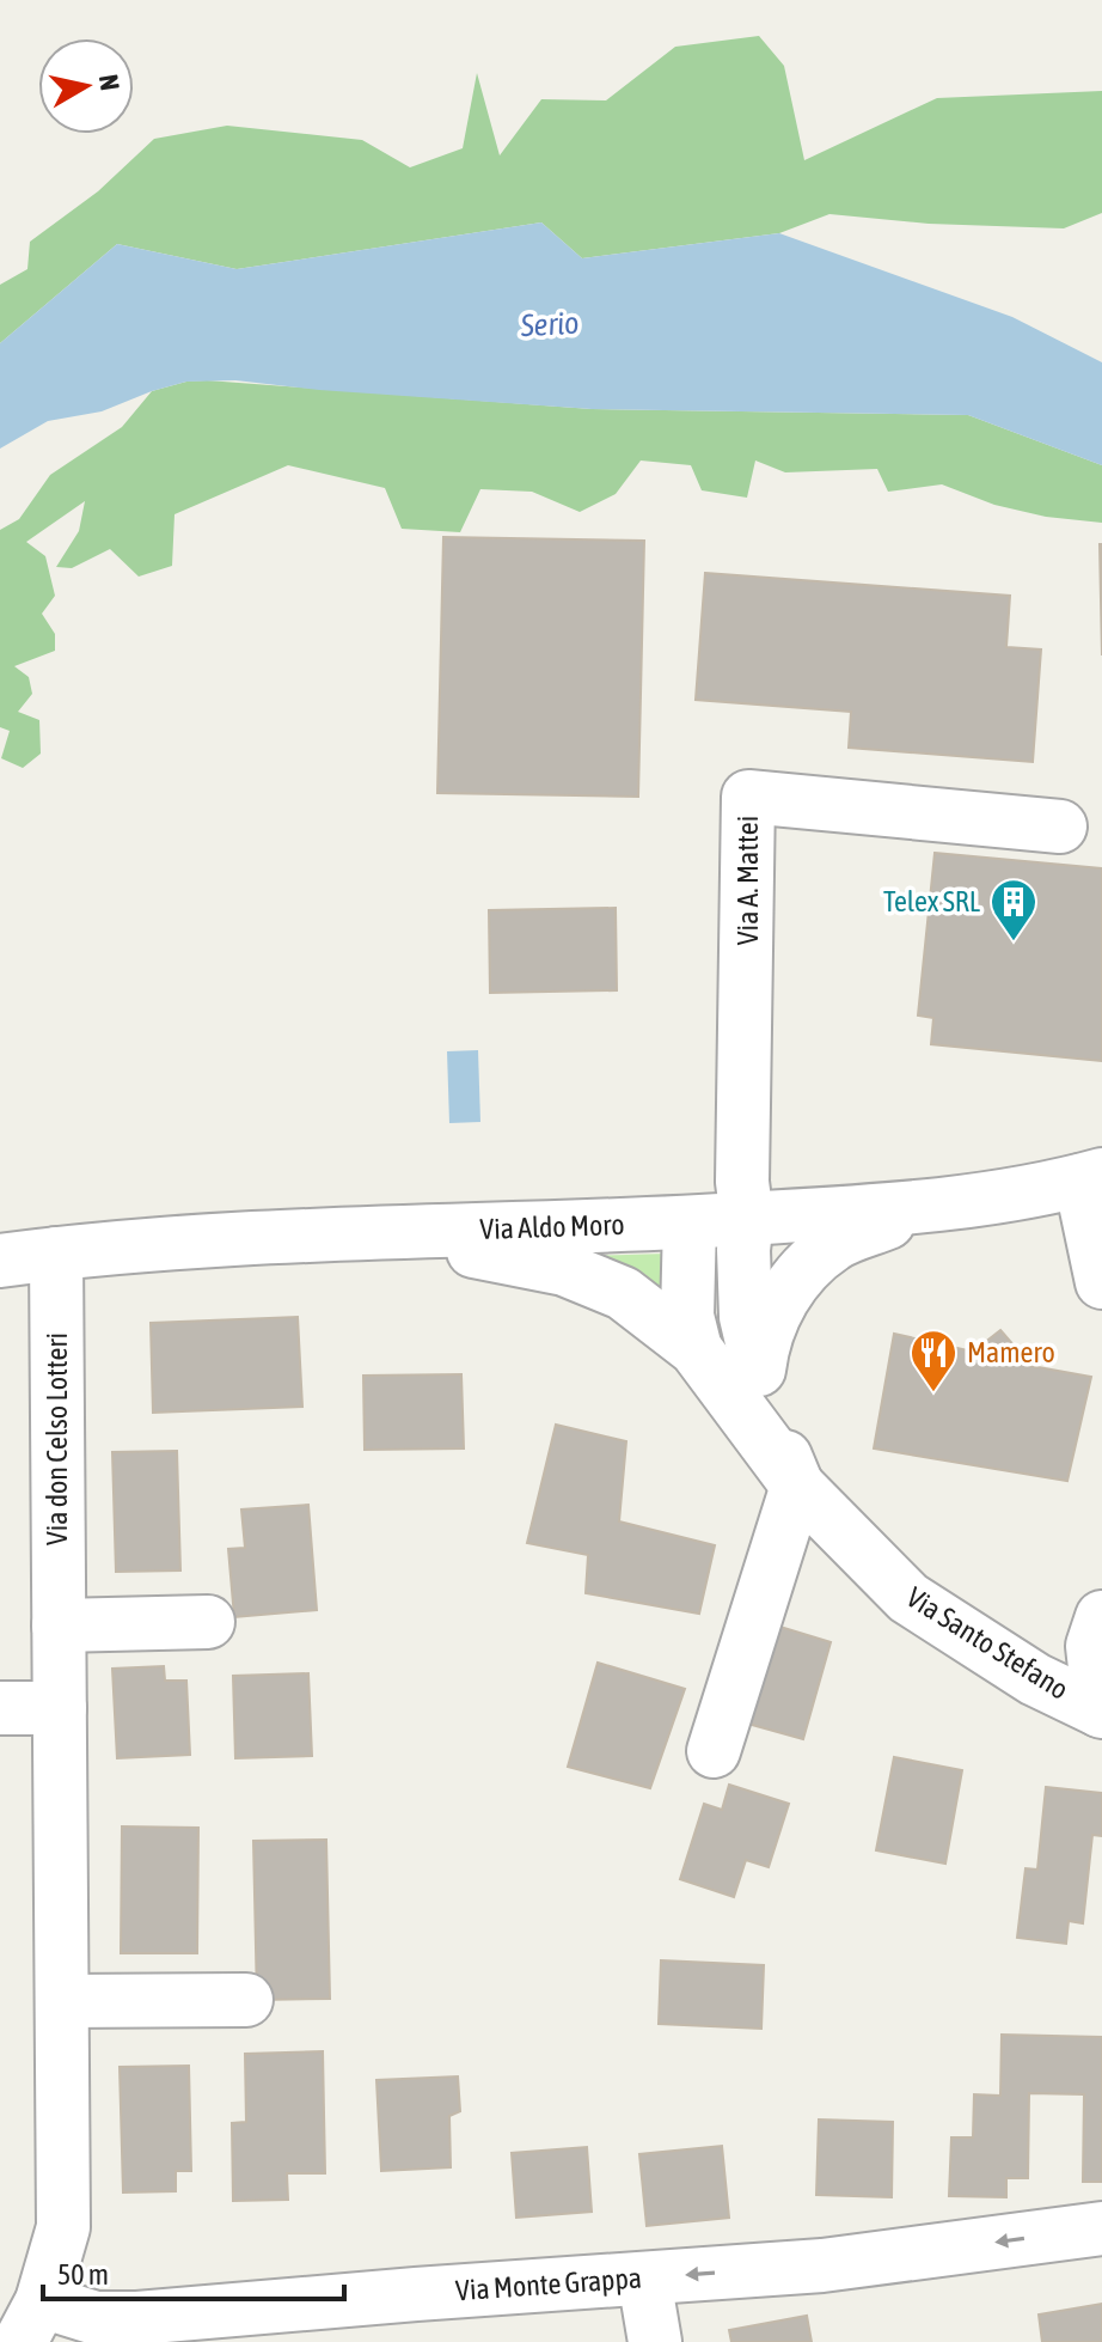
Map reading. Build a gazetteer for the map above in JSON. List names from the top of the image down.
{
  "streets": {
    "street": [
      "Via A. Mattei",
      "Via Aldo Moro",
      "Via don Celso Lotteri",
      "Via Santo Stefano",
      "Via Monte Grappa"
    ]
  },
  "crossings": [
    ["Via A. Mattei", "Via Aldo Moro"],
    ["Via A. Mattei", "Via Santo Stefano"],
    ["Via Aldo Moro", "Via don Celso Lotteri"],
    ["Via Aldo Moro", "Via Santo Stefano"],
    ["Via don Celso Lotteri", "Via Monte Grappa"]
  ],
  "one_way": ["Via Monte Grappa"],
  "water": ["Serio"],
  "places": {
    "building": ["Telex SRL"],
    "restaurant": ["Mamero"]
  },
  "scale_bar": "50 m",
  "north": "right"
}
